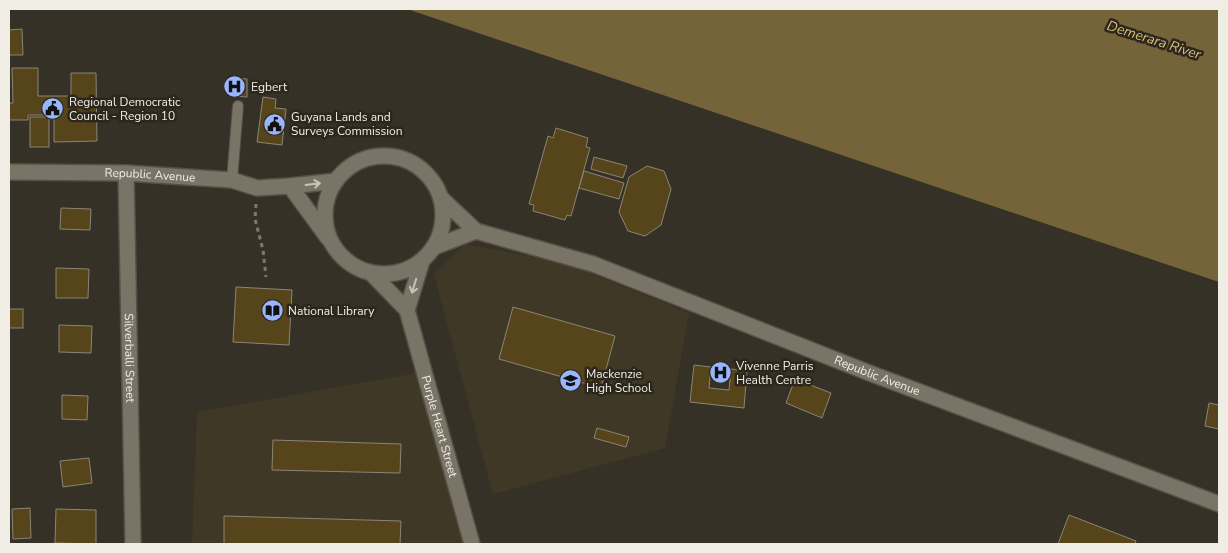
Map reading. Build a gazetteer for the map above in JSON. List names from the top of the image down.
{
  "streets": {
    "street": ["Republic Avenue", "Silverballi Street", "Purple Heart Street"]
  },
  "crossings": [
    ["Republic Avenue", "Silverballi Street"],
    ["Republic Avenue", "Purple Heart Street"]
  ],
  "water": ["Demerara River"],
  "places": {
    "hospital": ["Egbert", "Vivenne Parris Health Centre"],
    "public building": ["Regional Democratic Council - Region 10", "Guyana Lands and Surveys Commission"],
    "library": ["National Library"],
    "school or university": ["Mackenzie High School"]
  }
}
